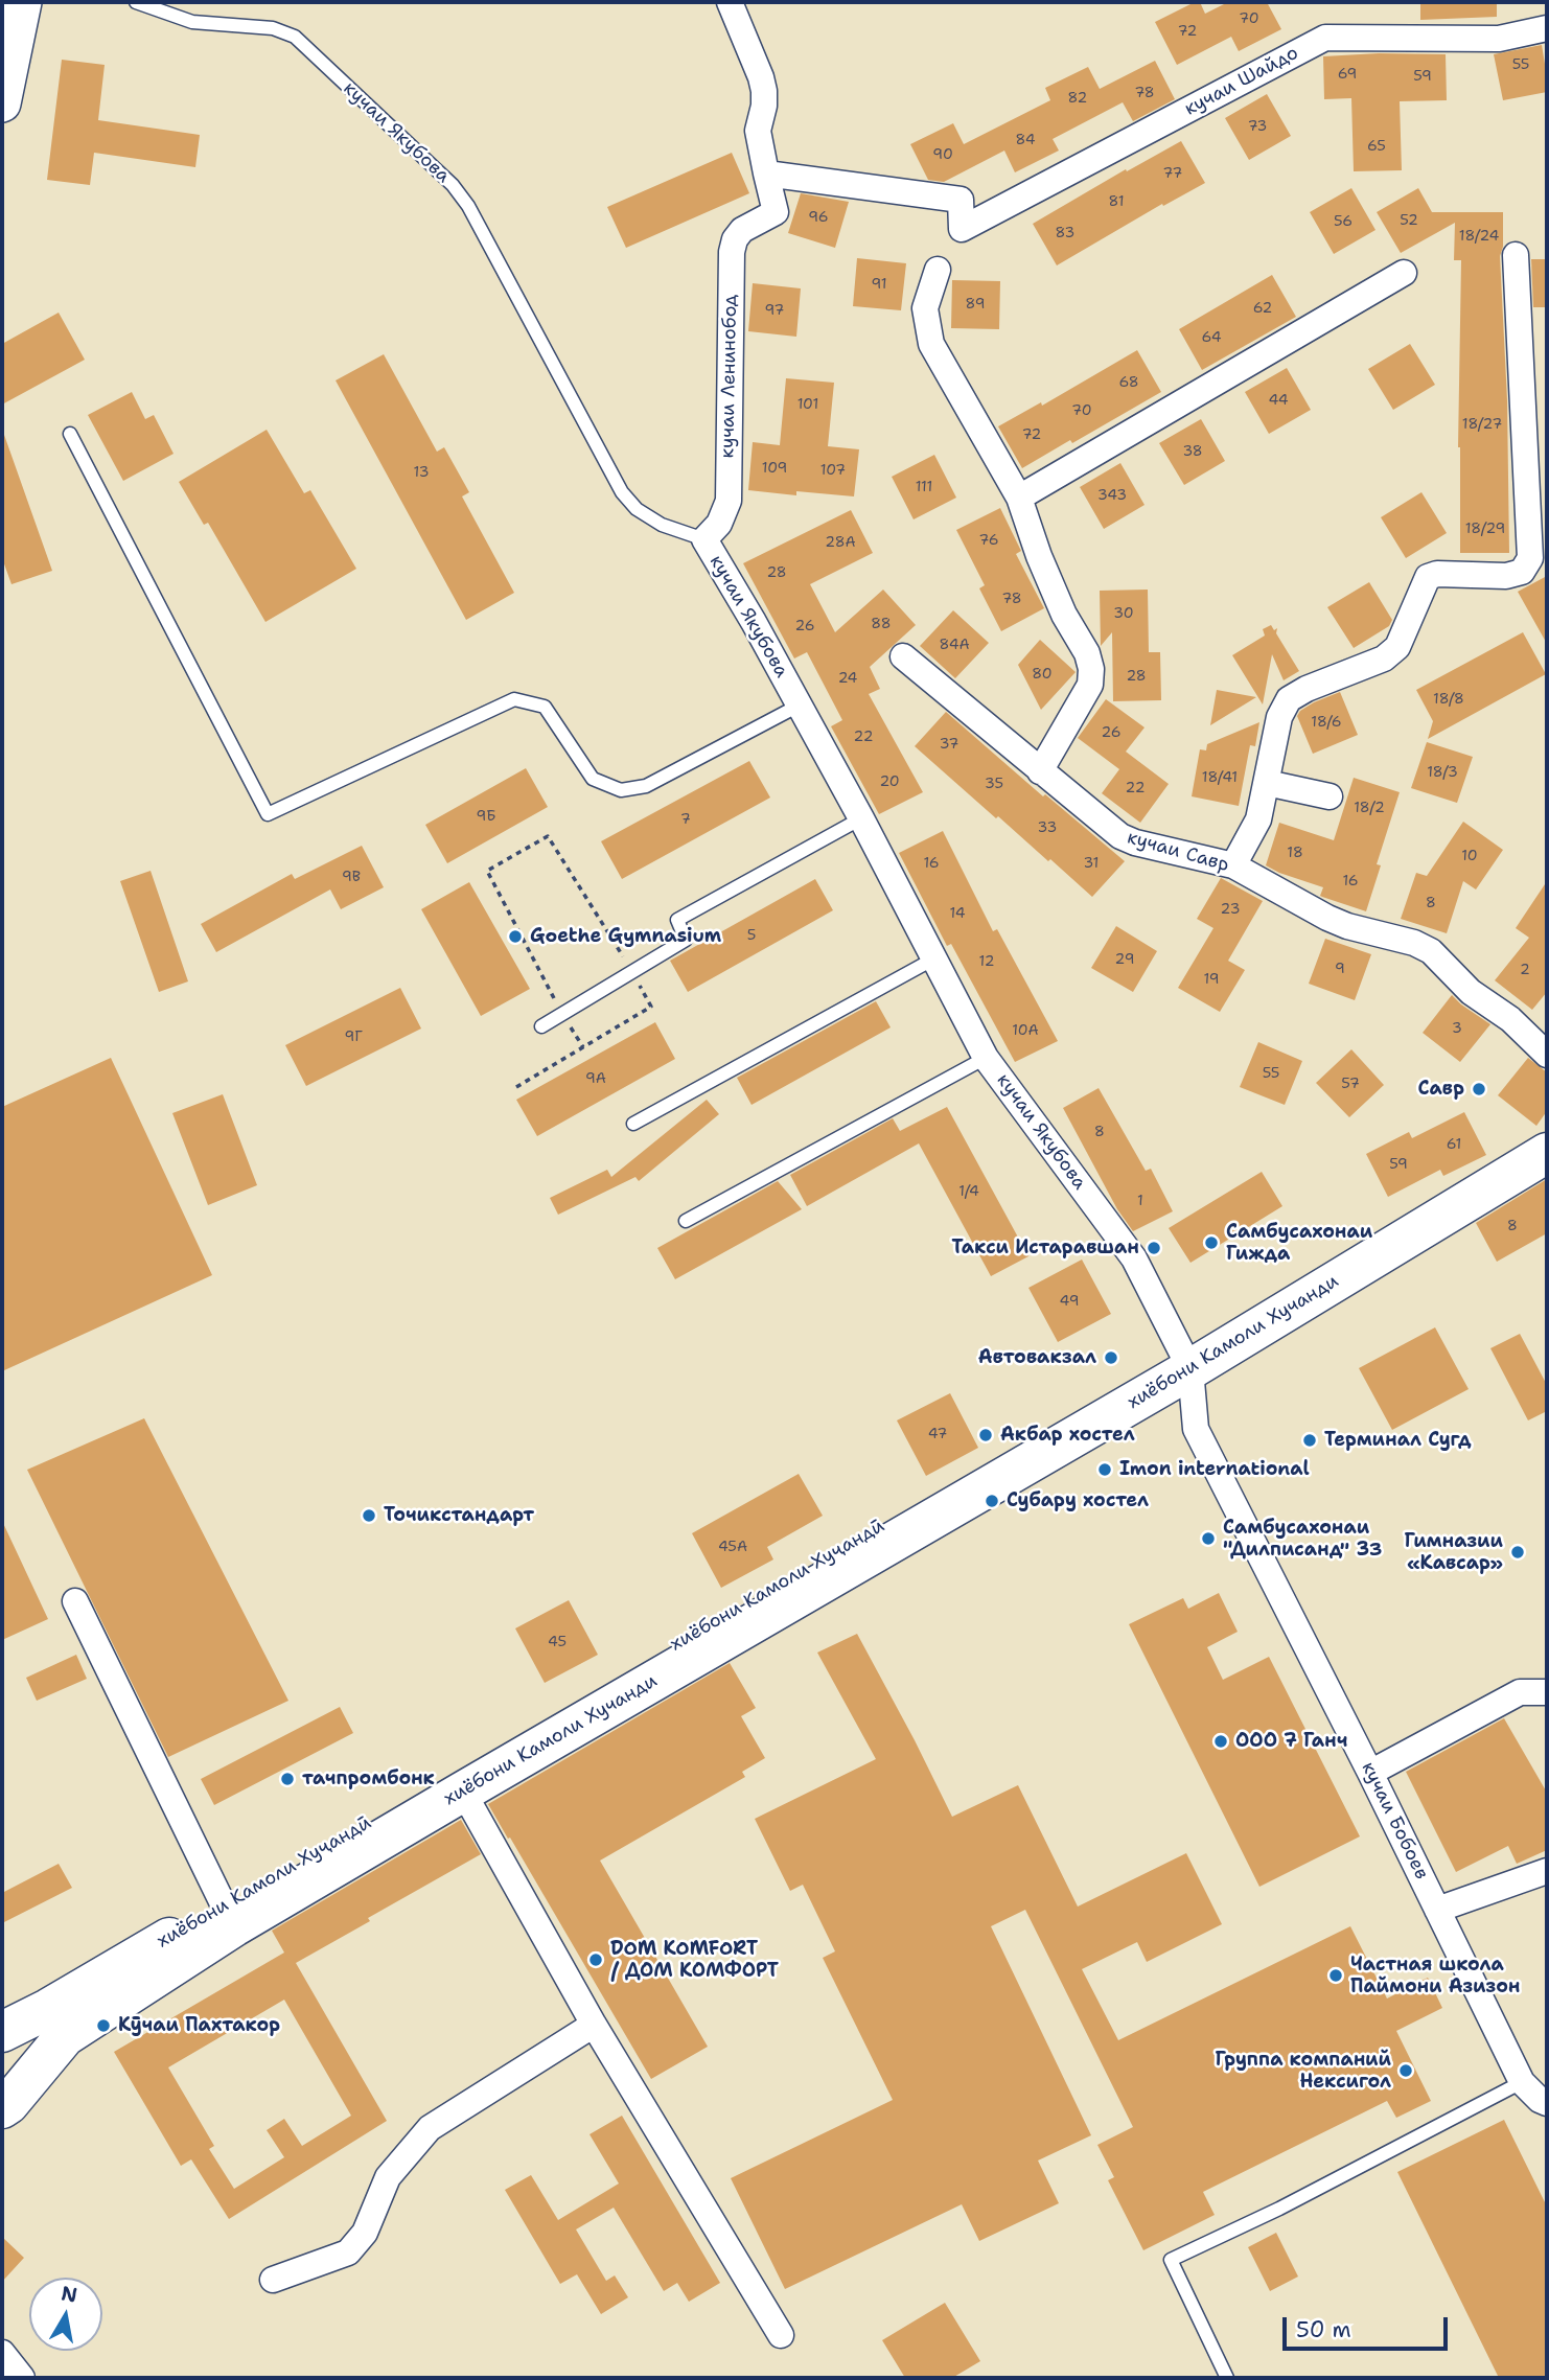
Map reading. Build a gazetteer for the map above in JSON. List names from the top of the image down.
{
  "streets": {
    "main road": ["хиёбони Камоли Хучанди", "хиёбони Камоли Хуҷандӣ"],
    "street": [
      "кучаи Шайдо",
      "кучаи Якубова",
      "кучаи Ленинобод",
      "кучаи Савр",
      "кучаи Бобоев"
    ]
  },
  "crossings": [
    ["кучаи Шайдо", "кучаи Ленинобод"],
    ["кучаи Якубова", "кучаи Ленинобод"],
    ["кучаи Якубова", "хиёбони Камоли Хучанди"],
    ["кучаи Якубова", "хиёбони Камоли Хуҷандӣ"],
    ["кучаи Якубова", "кучаи Бобоев"],
    ["хиёбони Камоли Хучанди", "хиёбони Камоли Хуҷандӣ"],
    ["хиёбони Камоли Хучанди", "кучаи Бобоев"],
    ["хиёбони Камоли Хуҷандӣ", "кучаи Бобоев"]
  ],
  "places": [
    "Goethe Gymnasium",
    "Савр",
    "Самбусахонаи Гижда",
    "Такси Истаравшан",
    "Автовакзал",
    "Акбар хостел",
    "Терминал Сугд",
    "Imon international",
    "Субару хостел",
    "Точикстандарт",
    "Самбусахонаи \"Дилписанд\" 33",
    "Гимназии «Кавсар»",
    "ООО 7 Ганч",
    "тачпромбонк",
    "DOM KOMFORT / ДОМ КОМФОРТ",
    "Частная школа Паймони Азизон",
    "Кӯчаи Пахтакор",
    "Группа компаний Нексигол"
  ],
  "house_numbers": [
    "70",
    "72",
    "55",
    "69",
    "59",
    "78",
    "82",
    "73",
    "84",
    "65",
    "90",
    "77",
    "81",
    "96",
    "52",
    "56",
    "83",
    "18/24",
    "91",
    "89",
    "62",
    "97",
    "64",
    "68",
    "44",
    "101",
    "70",
    "18/27",
    "72",
    "38",
    "109",
    "107",
    "13",
    "111",
    "343",
    "18/29",
    "76",
    "28А",
    "28",
    "78",
    "30",
    "88",
    "26",
    "84А",
    "80",
    "28",
    "24",
    "18/8",
    "18/6",
    "26",
    "22",
    "37",
    "18/3",
    "18/41",
    "20",
    "35",
    "22",
    "18/2",
    "9Б",
    "7",
    "33",
    "18",
    "10",
    "16",
    "31",
    "9В",
    "16",
    "8",
    "23",
    "14",
    "5",
    "29",
    "12",
    "9",
    "2",
    "19",
    "3",
    "10А",
    "9Г",
    "55",
    "9А",
    "57",
    "8",
    "61",
    "59",
    "1/4",
    "1",
    "8",
    "49",
    "47",
    "45А",
    "45"
  ],
  "scale_bar": "50 m",
  "north": "top"
}
